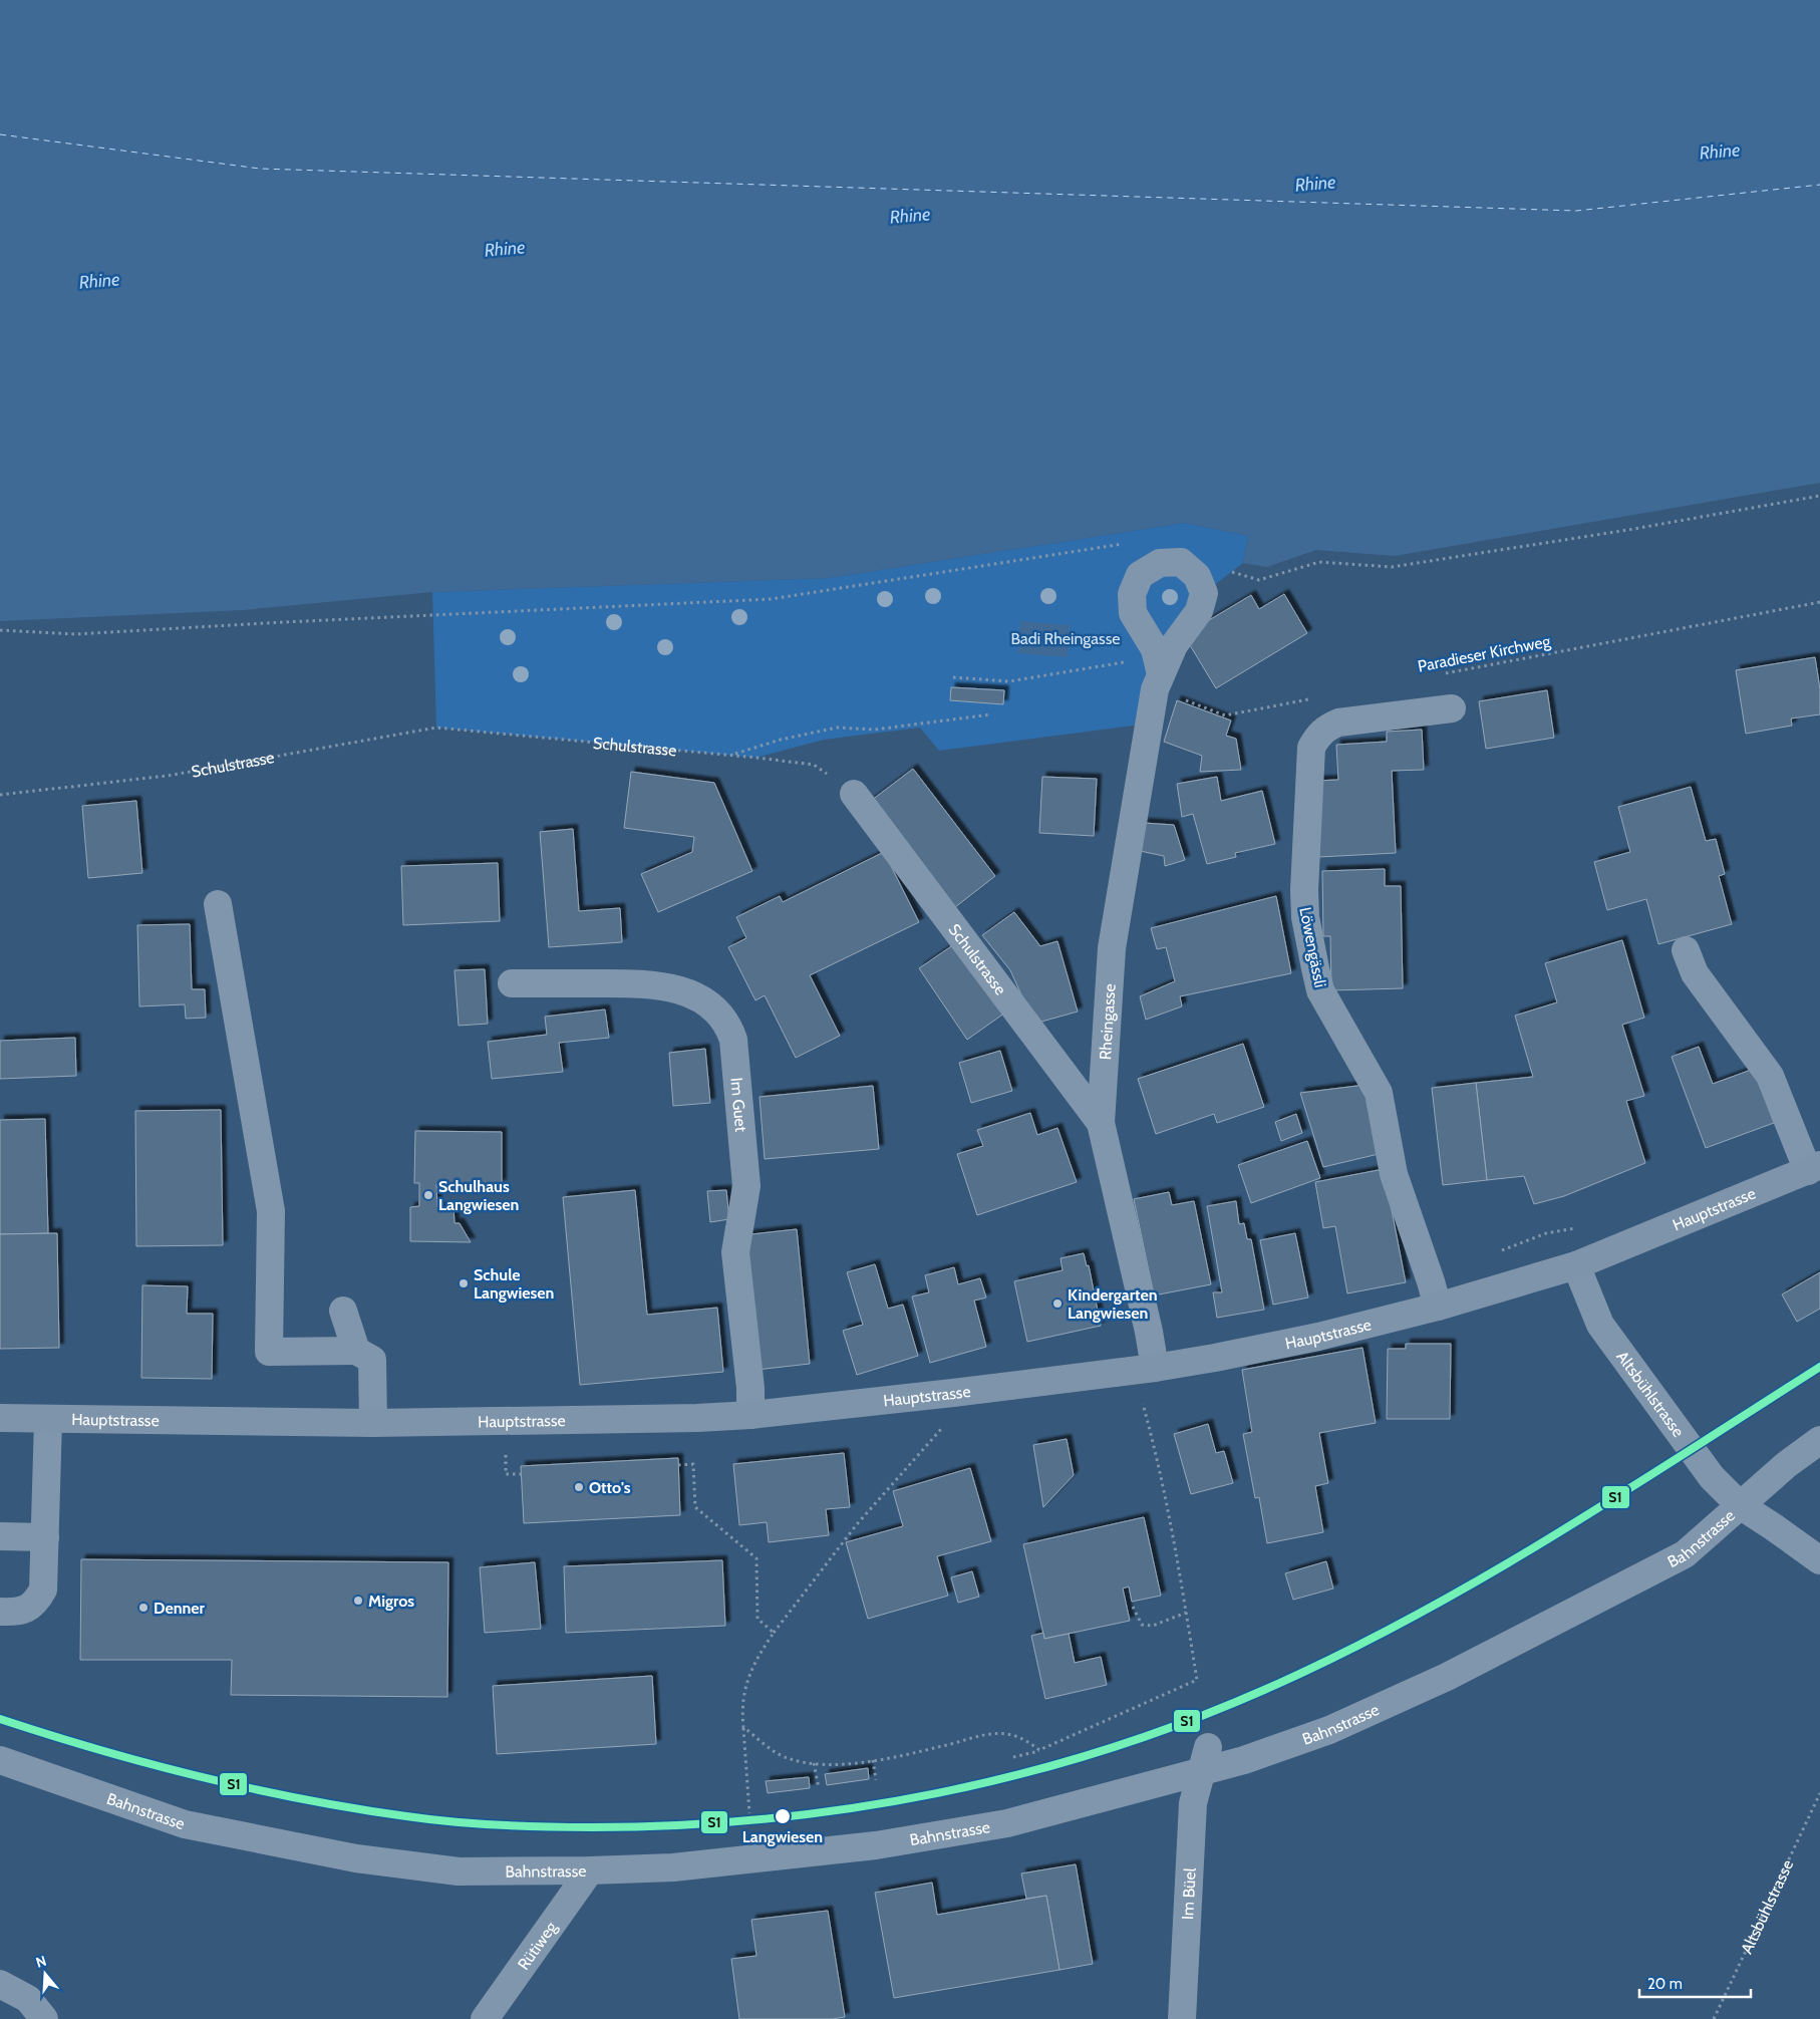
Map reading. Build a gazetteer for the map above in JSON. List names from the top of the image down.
{
  "streets": {
    "main road": ["Hauptstrasse"],
    "street": [
      "Schulstrasse",
      "Löwengässli",
      "Rheingasse",
      "Im Guet",
      "Altsbühlstrasse",
      "Bahnstrasse",
      "Im Büel",
      "Rütiweg"
    ],
    "path": ["Paradieser Kirchweg"]
  },
  "crossings": [
    ["Schulstrasse", "Rheingasse"],
    ["Löwengässli", "Hauptstrasse"],
    ["Rheingasse", "Hauptstrasse"],
    ["Im Guet", "Hauptstrasse"],
    ["Hauptstrasse", "Altsbühlstrasse"],
    ["Altsbühlstrasse", "Bahnstrasse"],
    ["Bahnstrasse", "Im Büel"],
    ["Bahnstrasse", "Rütiweg"]
  ],
  "water": ["Rhine"],
  "parks": ["Badi Rheingasse"],
  "places": [
    "Schulhaus Langwiesen",
    "Schule Langwiesen",
    "Kindergarten Langwiesen",
    "Otto's",
    "Migros",
    "Denner",
    "Langwiesen"
  ],
  "lines": ["transit line S1"],
  "scale_bar": "20 m",
  "north": "top"
}
